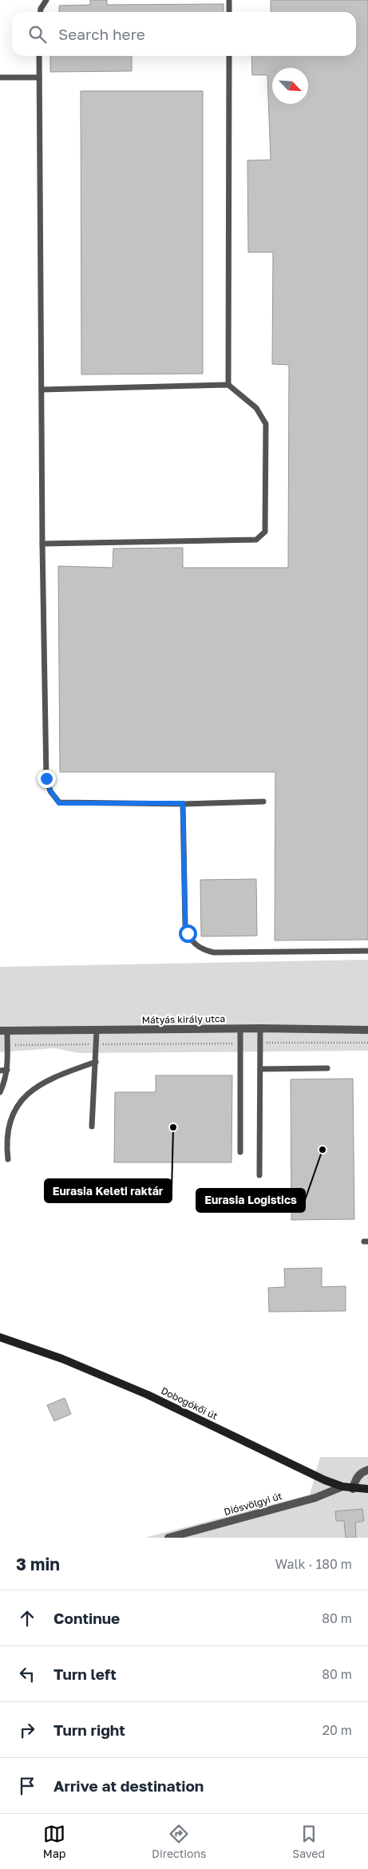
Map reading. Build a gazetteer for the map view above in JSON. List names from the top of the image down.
{
  "streets": {
    "main road": ["Dobogókői út"],
    "street": ["Mátyás király utca", "Diósvölgyi út"]
  },
  "crossings": [
    ["Dobogókői út", "Diósvölgyi út"]
  ],
  "places": ["Eurasia Keleti raktár", "Eurasia Logistics"],
  "north": "bottom right",
  "page": {
    "search": "Search here",
    "heading": ["3 min", "Walk · 180 m"],
    "list": [
      ["Continue", "80 m"],
      ["Turn left", "80 m"],
      ["Turn right", "20 m"],
      "Arrive at destination"
    ],
    "nav": ["Map", "Directions", "Saved"]
  }
}
